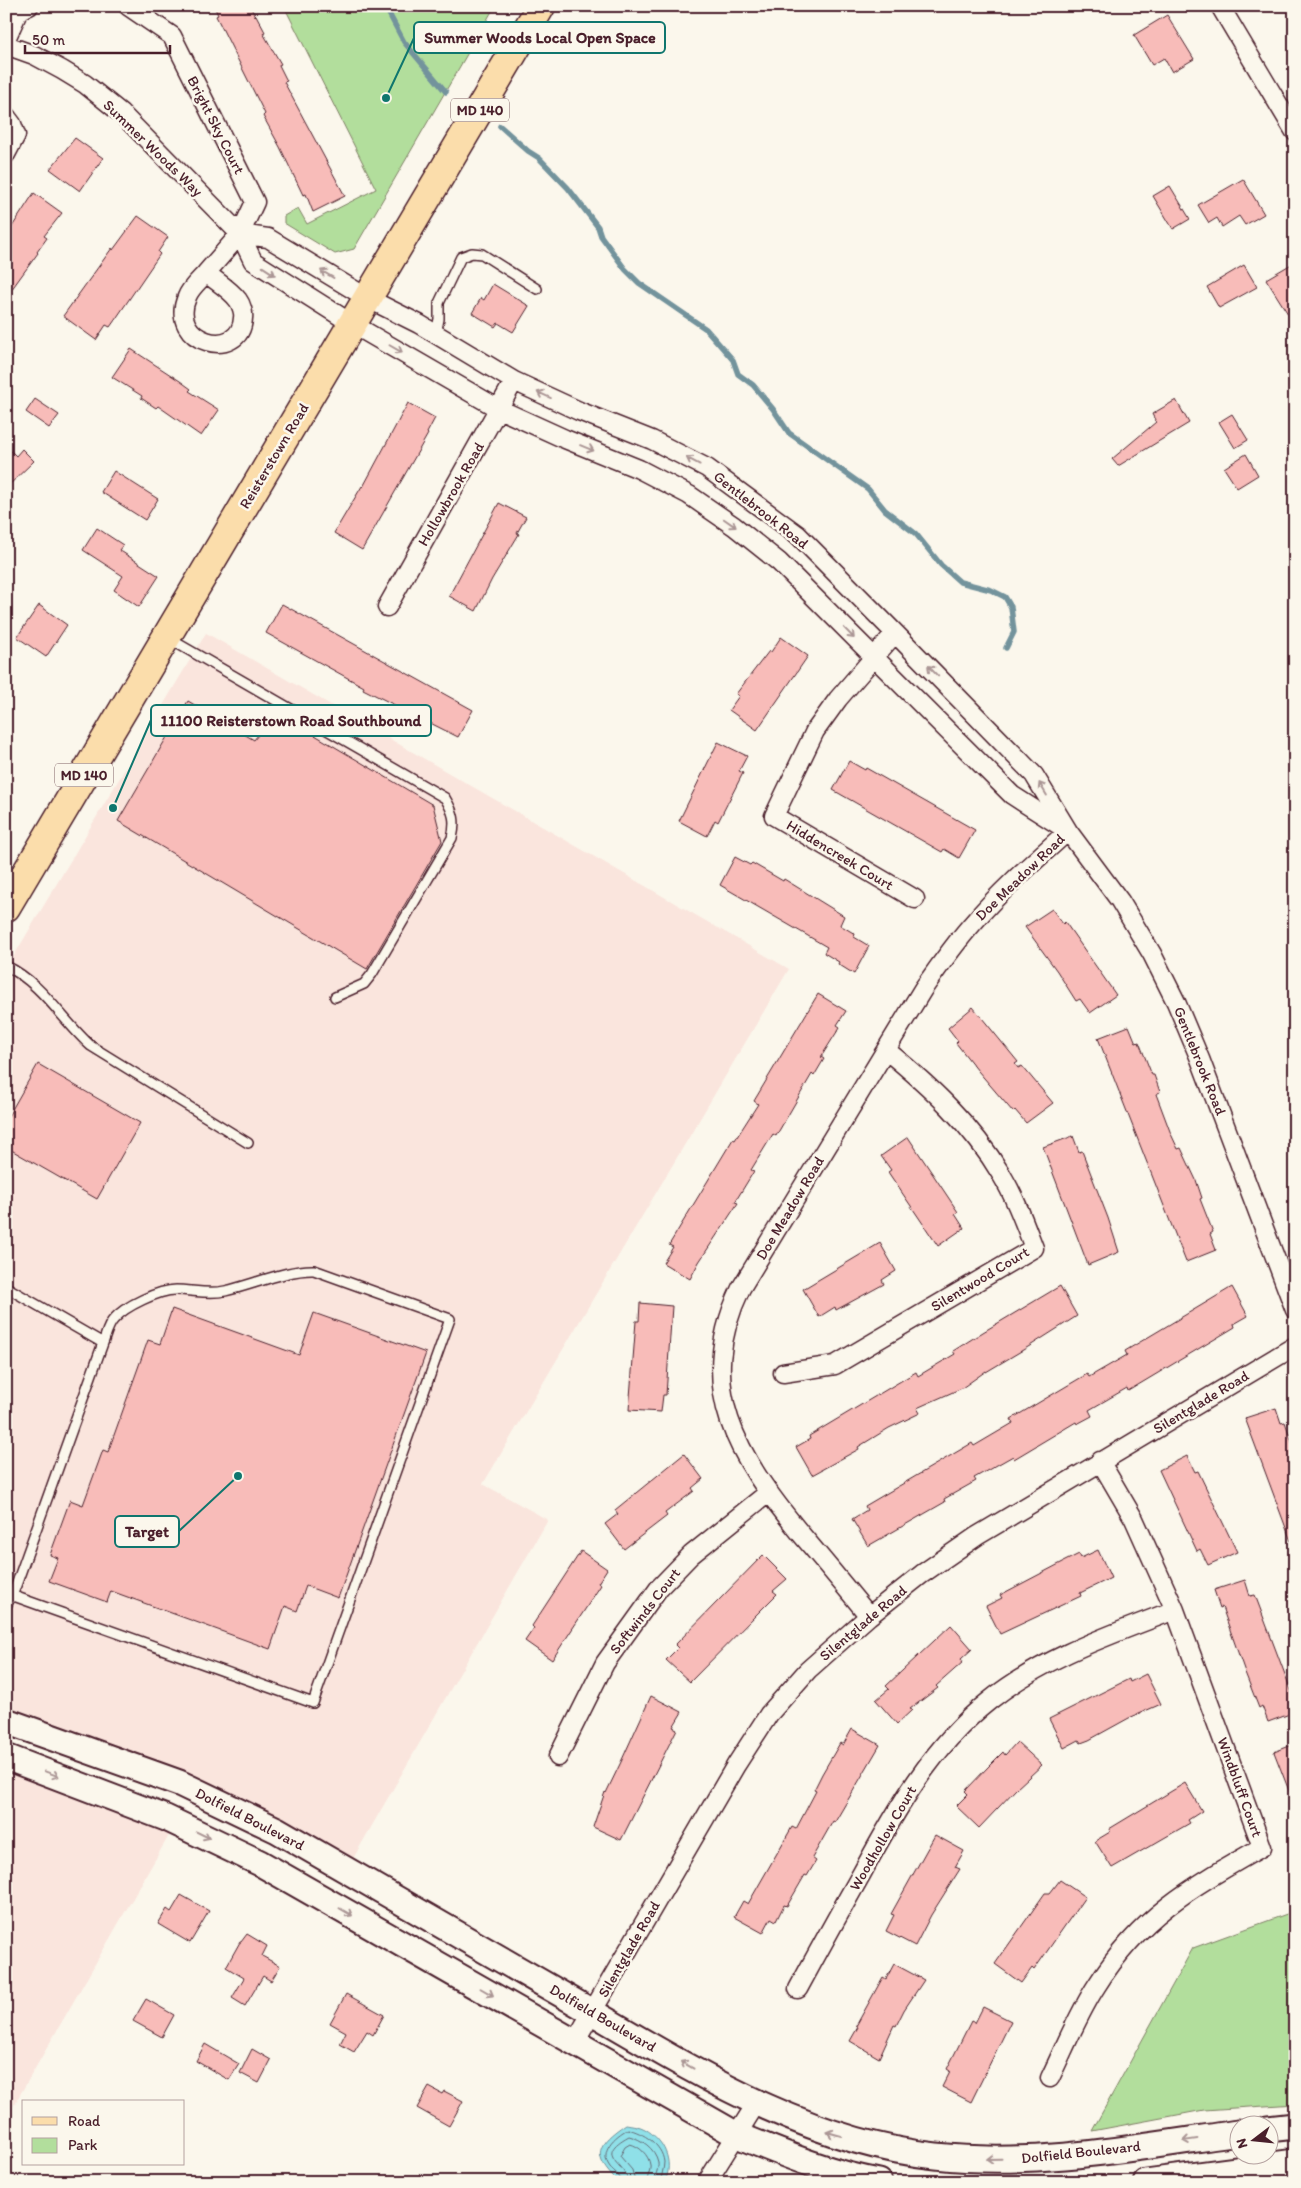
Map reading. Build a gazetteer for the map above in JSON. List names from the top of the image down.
{
  "streets": {
    "main road": ["MD 140", "Reisterstown Road", "Dolfield Boulevard"],
    "street": [
      "Bright Sky Court",
      "Summer Woods Way",
      "Hollowbrook Road",
      "Gentlebrook Road",
      "Hiddencreek Court",
      "Doe Meadow Road",
      "Silentwood Court",
      "Silentglade Road",
      "Softwinds Court",
      "Windbluff Court",
      "Woodhollow Court"
    ]
  },
  "crossings": [
    ["Bright Sky Court", "Summer Woods Way"],
    ["Summer Woods Way", "Reisterstown Road"],
    ["Summer Woods Way", "Gentlebrook Road"],
    ["Reisterstown Road", "Gentlebrook Road"],
    ["Hollowbrook Road", "Gentlebrook Road"],
    ["Gentlebrook Road", "Hiddencreek Court"],
    ["Gentlebrook Road", "Doe Meadow Road"],
    ["Doe Meadow Road", "Silentwood Court"],
    ["Doe Meadow Road", "Silentglade Road"],
    ["Doe Meadow Road", "Softwinds Court"],
    ["Silentglade Road", "Windbluff Court"],
    ["Silentglade Road", "Dolfield Boulevard"],
    ["Windbluff Court", "Woodhollow Court"]
  ],
  "places": ["Summer Woods Local Open Space", "11100 Reisterstown Road Southbound", "Target"],
  "legend": ["Road", "Park"],
  "scale_bar": "50 m",
  "north": "left"
}
